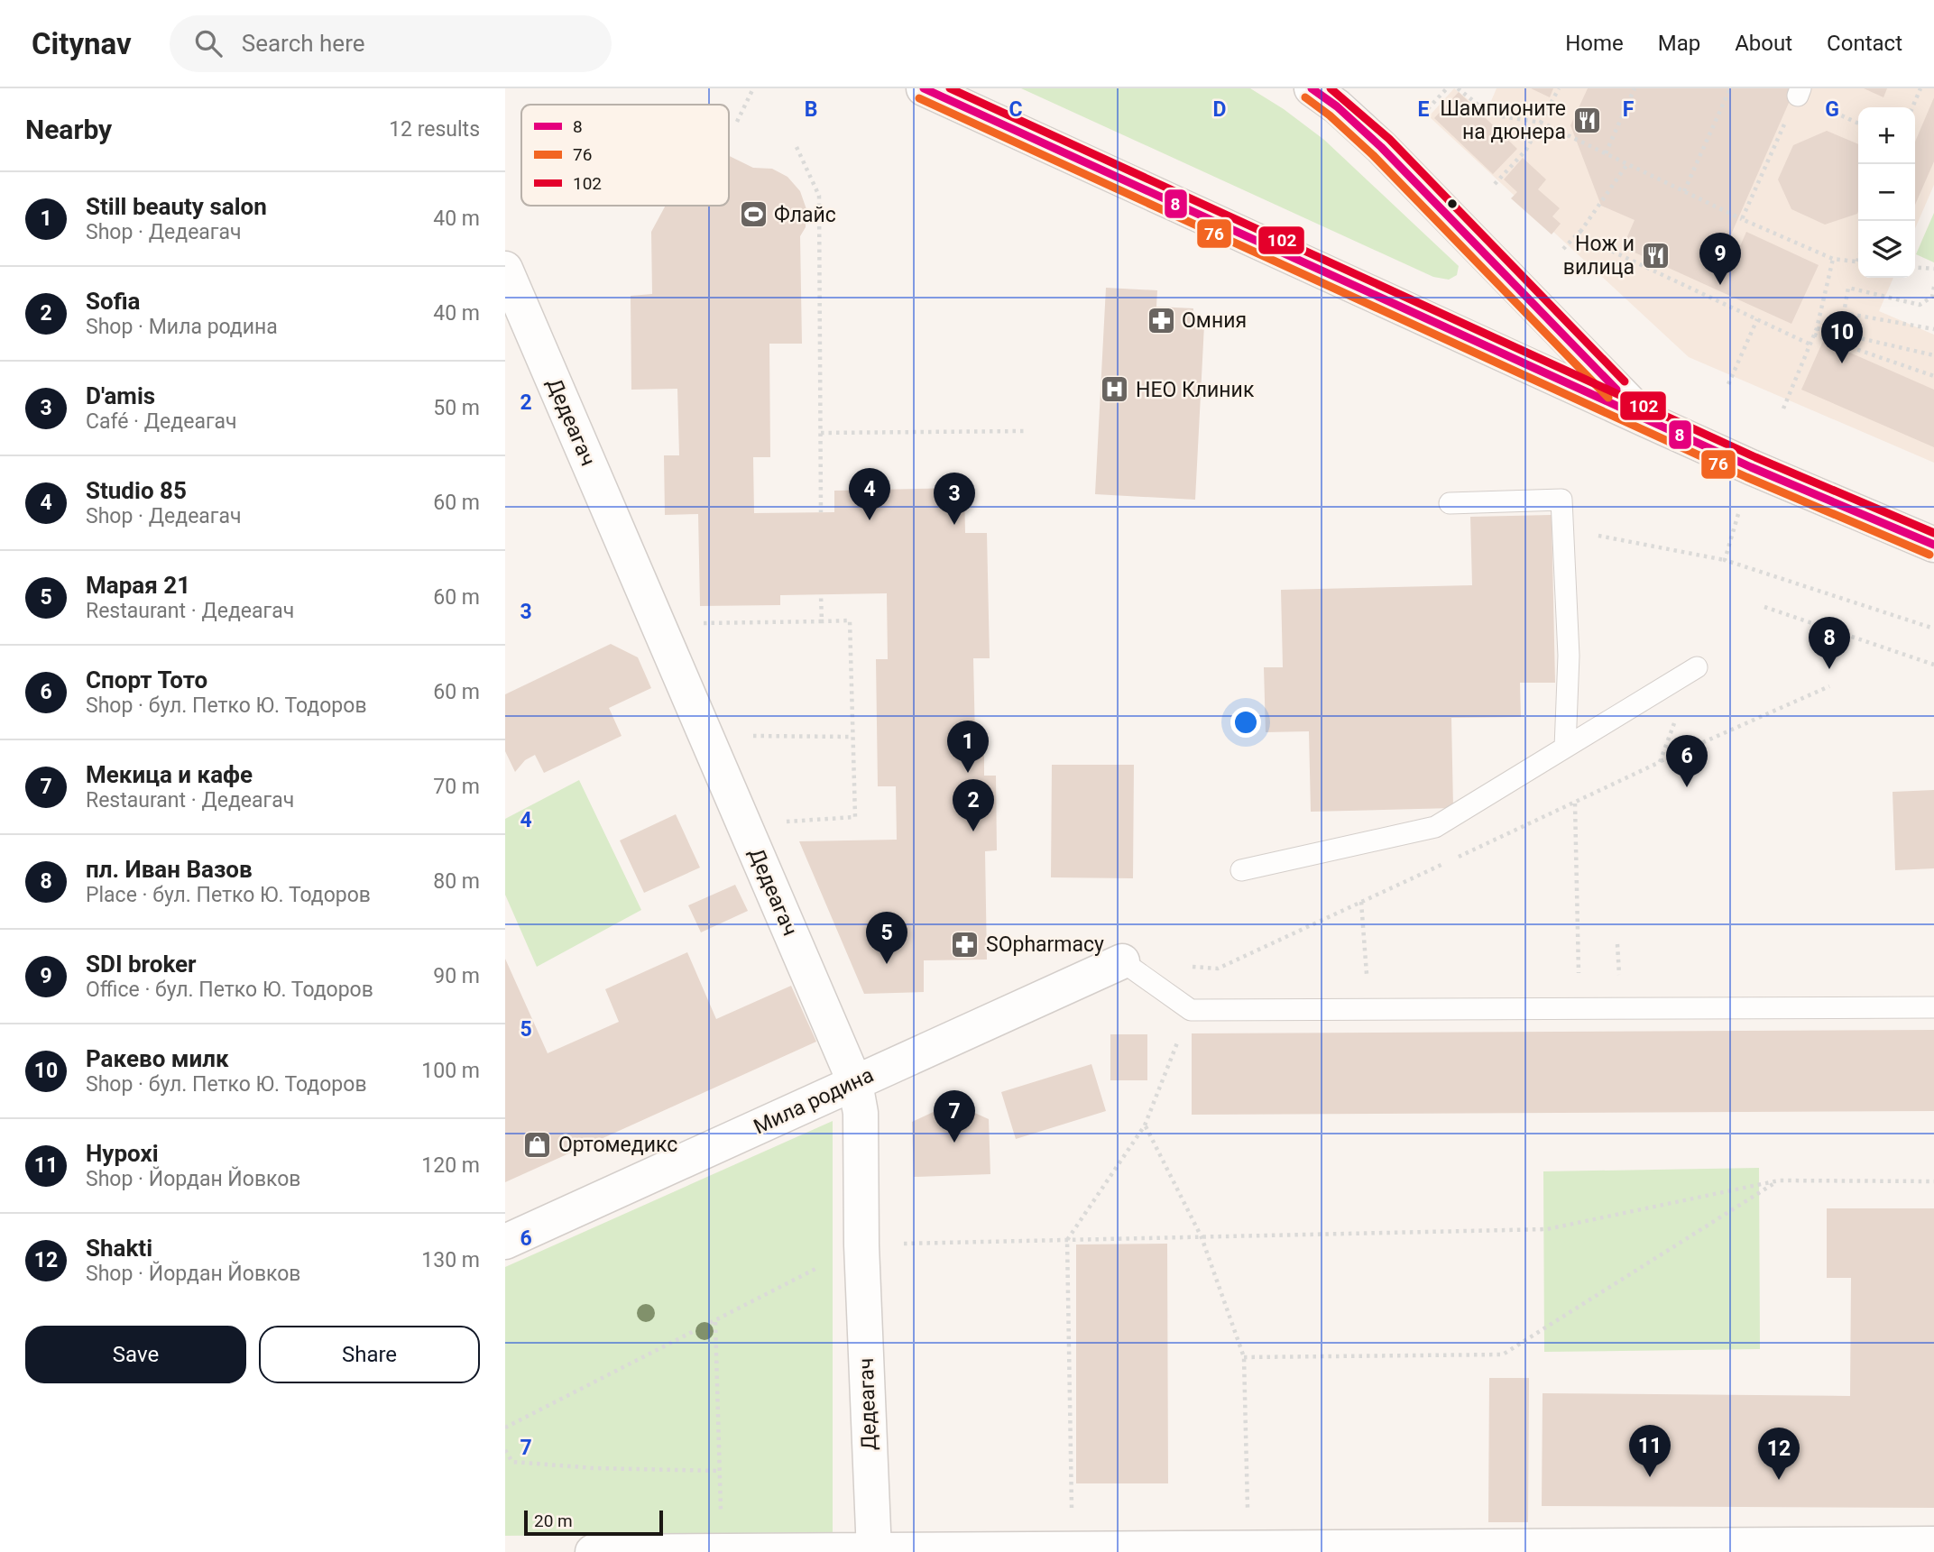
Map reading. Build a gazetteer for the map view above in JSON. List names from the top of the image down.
{
  "streets": {
    "street": ["Дедеагач", "Мила родина"]
  },
  "crossings": [
    ["Дедеагач", "Мила родина"]
  ],
  "places": {
    "restaurant": ["Шампионите на дюнера", "Нож и вилица"],
    "sports": ["Флайс"],
    "pharmacy": ["Омния", "SOpharmacy"],
    "hospital": ["НЕО Клиник"],
    "shop": ["Ортомедикс"]
  },
  "lines": ["transit line 8", "transit line 102", "transit line 76"],
  "legend": ["8", "76", "102"],
  "scale_bar": "20 m",
  "page": {
    "header": "Citynav",
    "search": "Search here",
    "nav": [
      "Home",
      "Map",
      "About",
      "Contact"
    ],
    "heading": ["Nearby", "12 results"],
    "map_buttons": ["+", "−"],
    "list": [
      {
        "mark": "1",
        "name": "Still beauty salon",
        "note": "Shop · Дедеагач",
        "value": "40 m"
      },
      {
        "mark": "2",
        "name": "Sofia",
        "note": "Shop · Мила родина",
        "value": "40 m"
      },
      {
        "mark": "3",
        "name": "D'amis",
        "note": "Café · Дедеагач",
        "value": "50 m"
      },
      {
        "mark": "4",
        "name": "Studio 85",
        "note": "Shop · Дедеагач",
        "value": "60 m"
      },
      {
        "mark": "5",
        "name": "Марая 21",
        "note": "Restaurant · Дедеагач",
        "value": "60 m"
      },
      {
        "mark": "6",
        "name": "Спорт Тото",
        "note": "Shop · бул. Петко Ю. Тодоров",
        "value": "60 m"
      },
      {
        "mark": "7",
        "name": "Мекица и кафе",
        "note": "Restaurant · Дедеагач",
        "value": "70 m"
      },
      {
        "mark": "8",
        "name": "пл. Иван Вазов",
        "note": "Place · бул. Петко Ю. Тодоров",
        "value": "80 m"
      },
      {
        "mark": "9",
        "name": "SDI broker",
        "note": "Office · бул. Петко Ю. Тодоров",
        "value": "90 m"
      },
      {
        "mark": "10",
        "name": "Ракево милк",
        "note": "Shop · бул. Петко Ю. Тодоров",
        "value": "100 m"
      },
      {
        "mark": "11",
        "name": "Hypoxi",
        "note": "Shop · Йордан Йовков",
        "value": "120 m"
      },
      {
        "mark": "12",
        "name": "Shakti",
        "note": "Shop · Йордан Йовков",
        "value": "130 m"
      }
    ],
    "pins": [
      "9",
      "10",
      "4",
      "3",
      "8",
      "1",
      "6",
      "2",
      "5",
      "7",
      "11",
      "12"
    ],
    "buttons": ["Save", "Share"],
    "scale": "20 m"
  },
  "grid": {
    "columns": [
      "B",
      "C",
      "D",
      "E",
      "F",
      "G"
    ],
    "rows": [
      "2",
      "3",
      "4",
      "5",
      "6",
      "7"
    ]
  }
}
